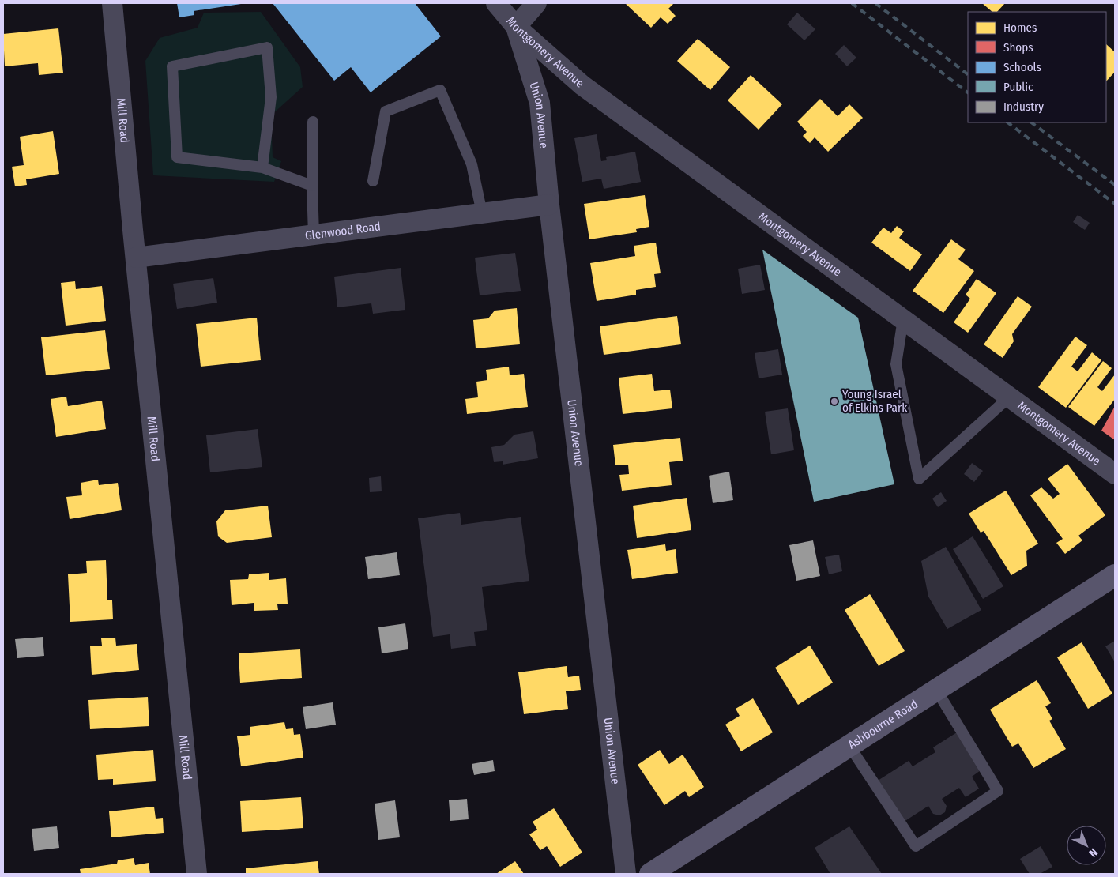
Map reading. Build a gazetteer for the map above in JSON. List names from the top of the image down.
{
  "streets": {
    "street": [
      "Montgomery Avenue",
      "Union Avenue",
      "Mill Road",
      "Glenwood Road",
      "Ashbourne Road"
    ]
  },
  "crossings": [
    ["Montgomery Avenue", "Union Avenue"],
    ["Union Avenue", "Glenwood Road"],
    ["Mill Road", "Glenwood Road"]
  ],
  "places": ["Young Israel of Elkins Park"],
  "legend": [
    "Homes",
    "Shops",
    "Schools",
    "Public",
    "Industry"
  ],
  "north": "bottom right"
}
